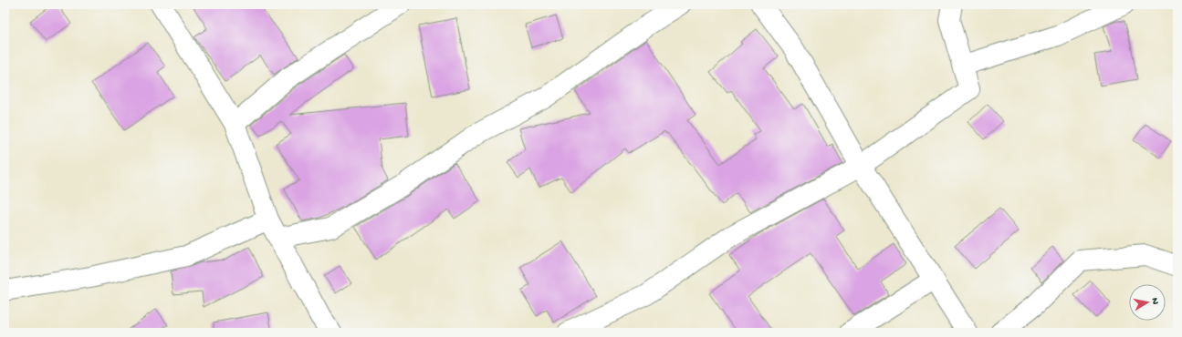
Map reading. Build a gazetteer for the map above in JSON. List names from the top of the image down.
{
  "north": "right"
}
